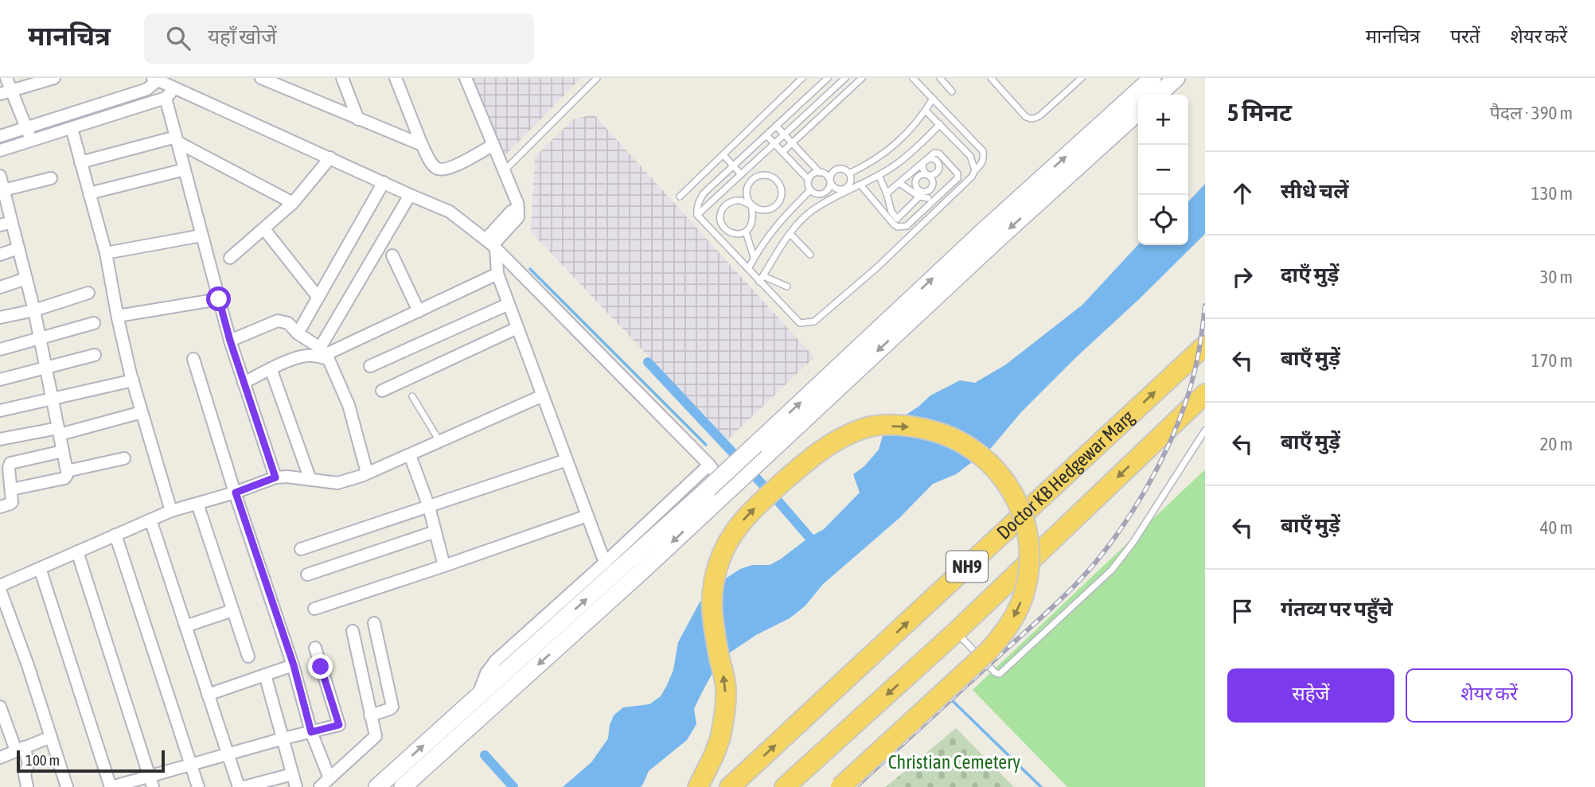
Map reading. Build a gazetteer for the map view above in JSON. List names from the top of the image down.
{
  "streets": {
    "highway": ["Doctor KB Hedgewar Marg", "NH9"]
  },
  "parks": ["Christian Cemetery"],
  "scale_bar": "100 m",
  "page": {
    "header": "मानचित्र",
    "search": "यहाँ खोजें",
    "nav": ["मानचित्र", "परतें", "शेयर करें"],
    "heading": ["5 मिनट", "पैदल · 390 m"],
    "map_buttons": ["+", "−"],
    "list": [
      ["सीधे चलें", "130 m"],
      ["दाएँ मुड़ें", "30 m"],
      ["बाएँ मुड़ें", "170 m"],
      ["बाएँ मुड़ें", "20 m"],
      ["बाएँ मुड़ें", "40 m"],
      "गंतव्य पर पहुँचे"
    ],
    "buttons": ["सहेजें", "शेयर करें"],
    "scale": "100 m"
  }
}
